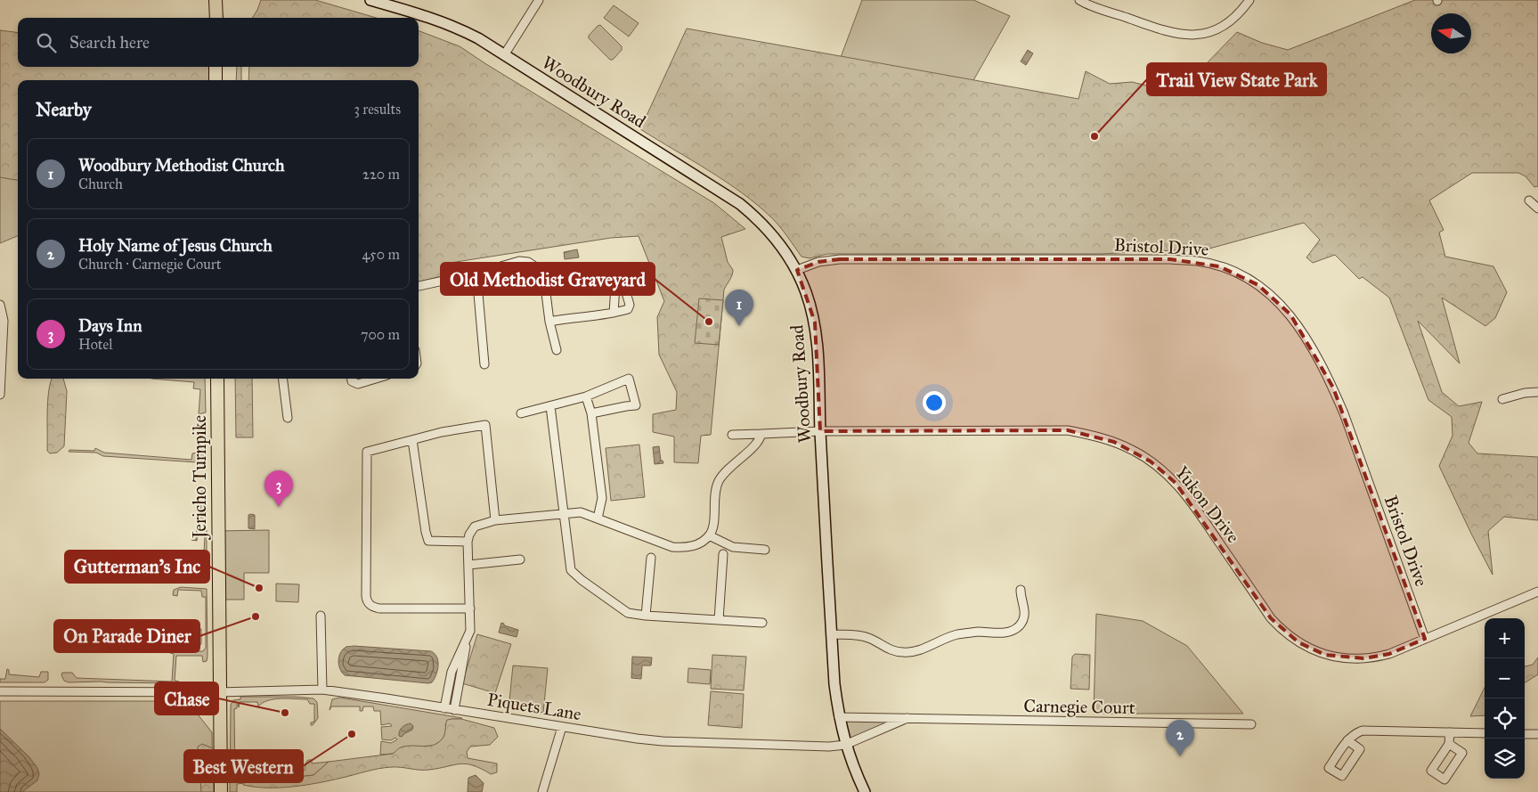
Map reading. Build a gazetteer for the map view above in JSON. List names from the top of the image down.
{
  "streets": {
    "main road": ["Woodbury Road", "Jericho Turnpike"],
    "street": [
      "Bristol Drive",
      "Yukon Drive",
      "Piquets Lane",
      "Carnegie Court"
    ]
  },
  "crossings": [
    ["Woodbury Road", "Bristol Drive"],
    ["Woodbury Road", "Yukon Drive"],
    ["Woodbury Road", "Piquets Lane"],
    ["Woodbury Road", "Carnegie Court"],
    ["Bristol Drive", "Yukon Drive"],
    ["Jericho Turnpike", "Piquets Lane"],
    ["Piquets Lane", "Carnegie Court"]
  ],
  "places": [
    "Trail View State Park",
    "Old Methodist Graveyard",
    "Gutterman's Inc",
    "On Parade Diner",
    "Chase",
    "Best Western"
  ],
  "north": "left",
  "page": {
    "search": "Search here",
    "heading": ["Nearby", "3 results"],
    "list": [
      {
        "mark": "1",
        "name": "Woodbury Methodist Church",
        "note": "Church",
        "value": "220 m"
      },
      {
        "mark": "2",
        "name": "Holy Name of Jesus Church",
        "note": "Church · Carnegie Court",
        "value": "450 m"
      },
      {
        "mark": "3",
        "name": "Days Inn",
        "note": "Hotel",
        "value": "700 m"
      }
    ],
    "pins": ["1", "3", "2"],
    "map_buttons": ["+", "−"]
  }
}
